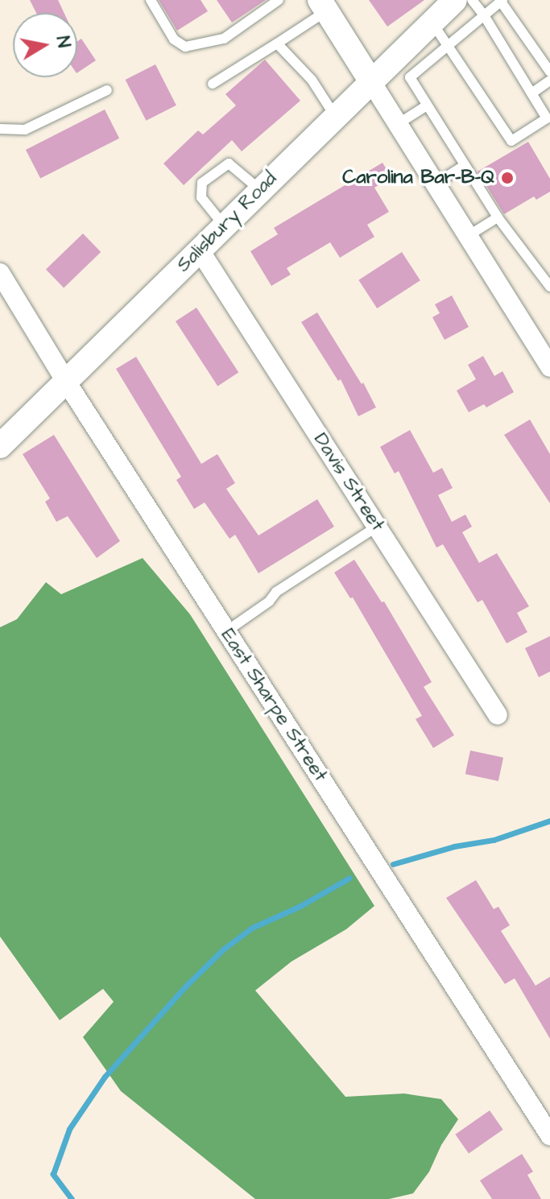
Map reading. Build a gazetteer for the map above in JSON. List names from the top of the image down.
{
  "streets": {
    "street": ["Salisbury Road", "Davis Street", "East Sharpe Street"]
  },
  "crossings": [
    ["Salisbury Road", "Davis Street"],
    ["Salisbury Road", "East Sharpe Street"]
  ],
  "places": ["Carolina Bar-B-Q"],
  "north": "right"
}
